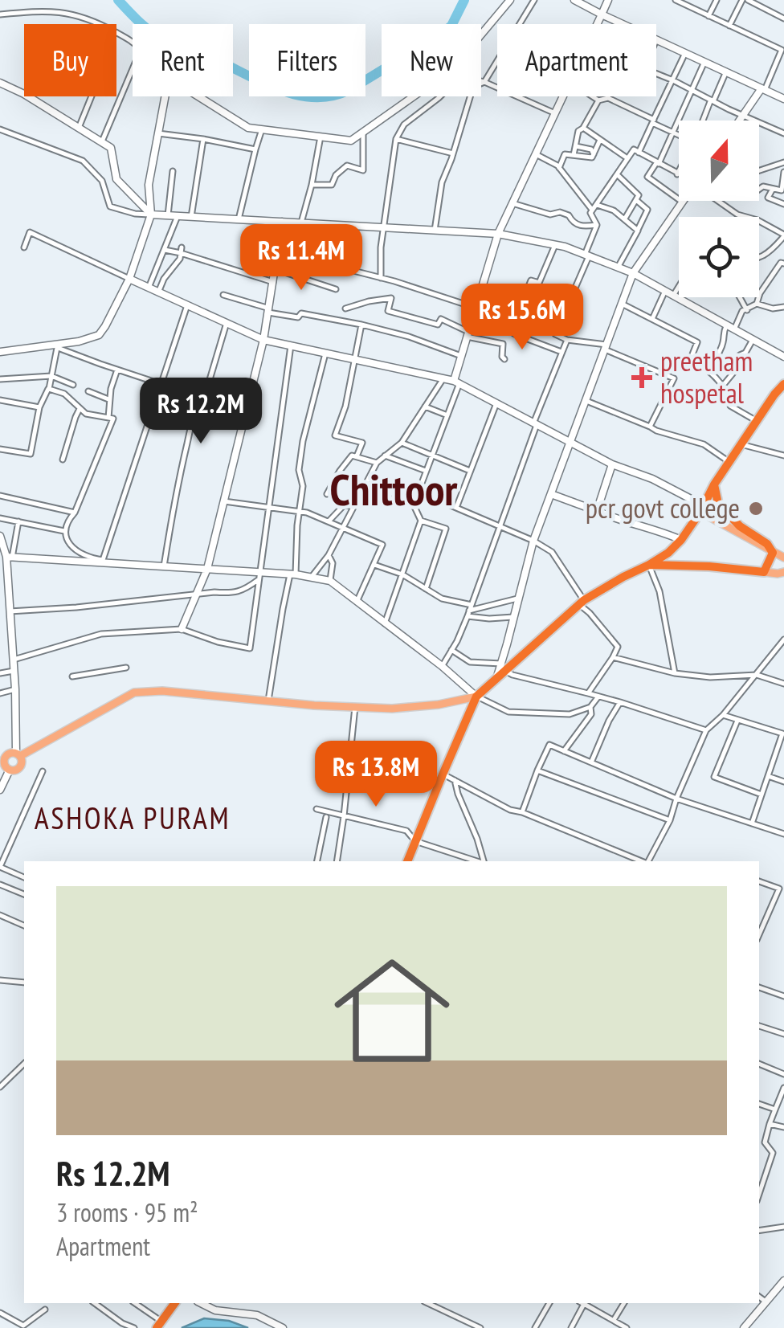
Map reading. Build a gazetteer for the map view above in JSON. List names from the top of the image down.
{
  "districts": ["Chittoor", "ASHOKA PURAM"],
  "places": {
    "health": ["preetham hospetal"],
    "other": ["pcr govt college"]
  },
  "north": "top",
  "page": {
    "chip": [
      "Buy",
      "Rent",
      "Filters",
      "New",
      "Apartment"
    ],
    "price": [
      "Rs 11.4M",
      "Rs 15.6M",
      "Rs 12.2M",
      "Rs 13.8M"
    ],
    "list": [
      {
        "name": "Rs 12.2M",
        "note": "3 rooms · 95 m² · Apartment"
      }
    ]
  }
}
